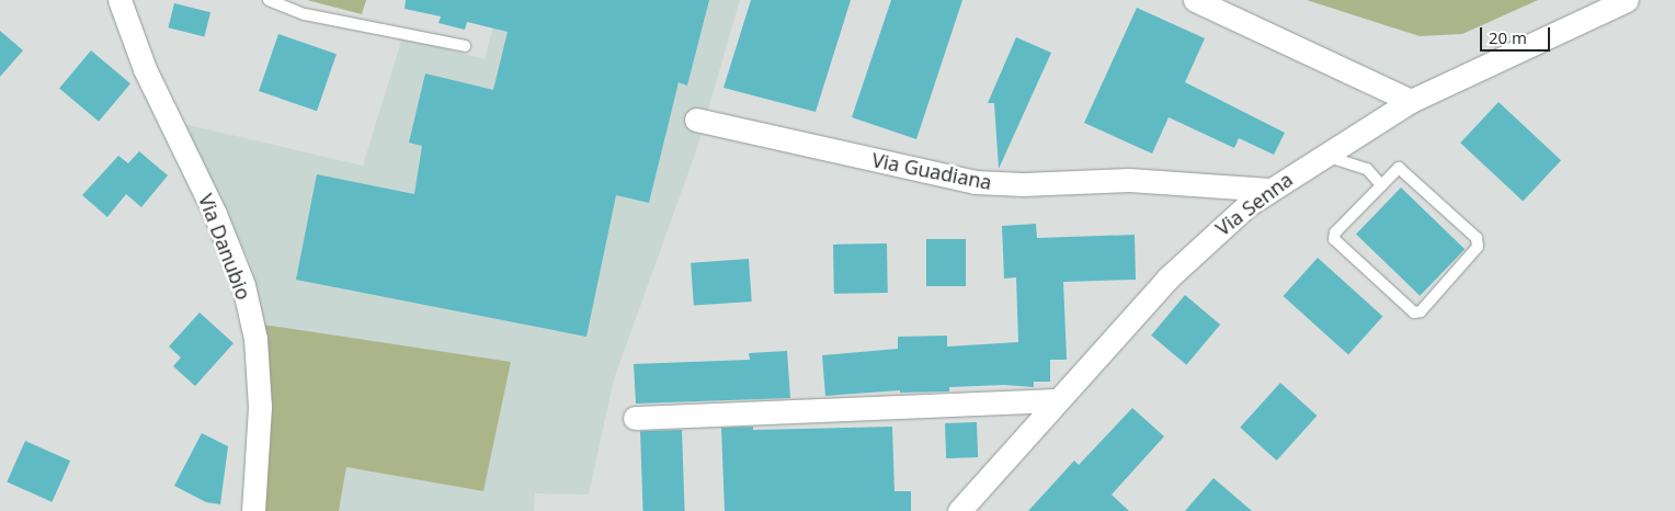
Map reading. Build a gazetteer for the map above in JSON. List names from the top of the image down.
{
  "streets": {
    "street": ["Via Guadiana", "Via Senna", "Via Danubio"]
  },
  "crossings": [
    ["Via Guadiana", "Via Senna"]
  ],
  "scale_bar": "20 m"
}
